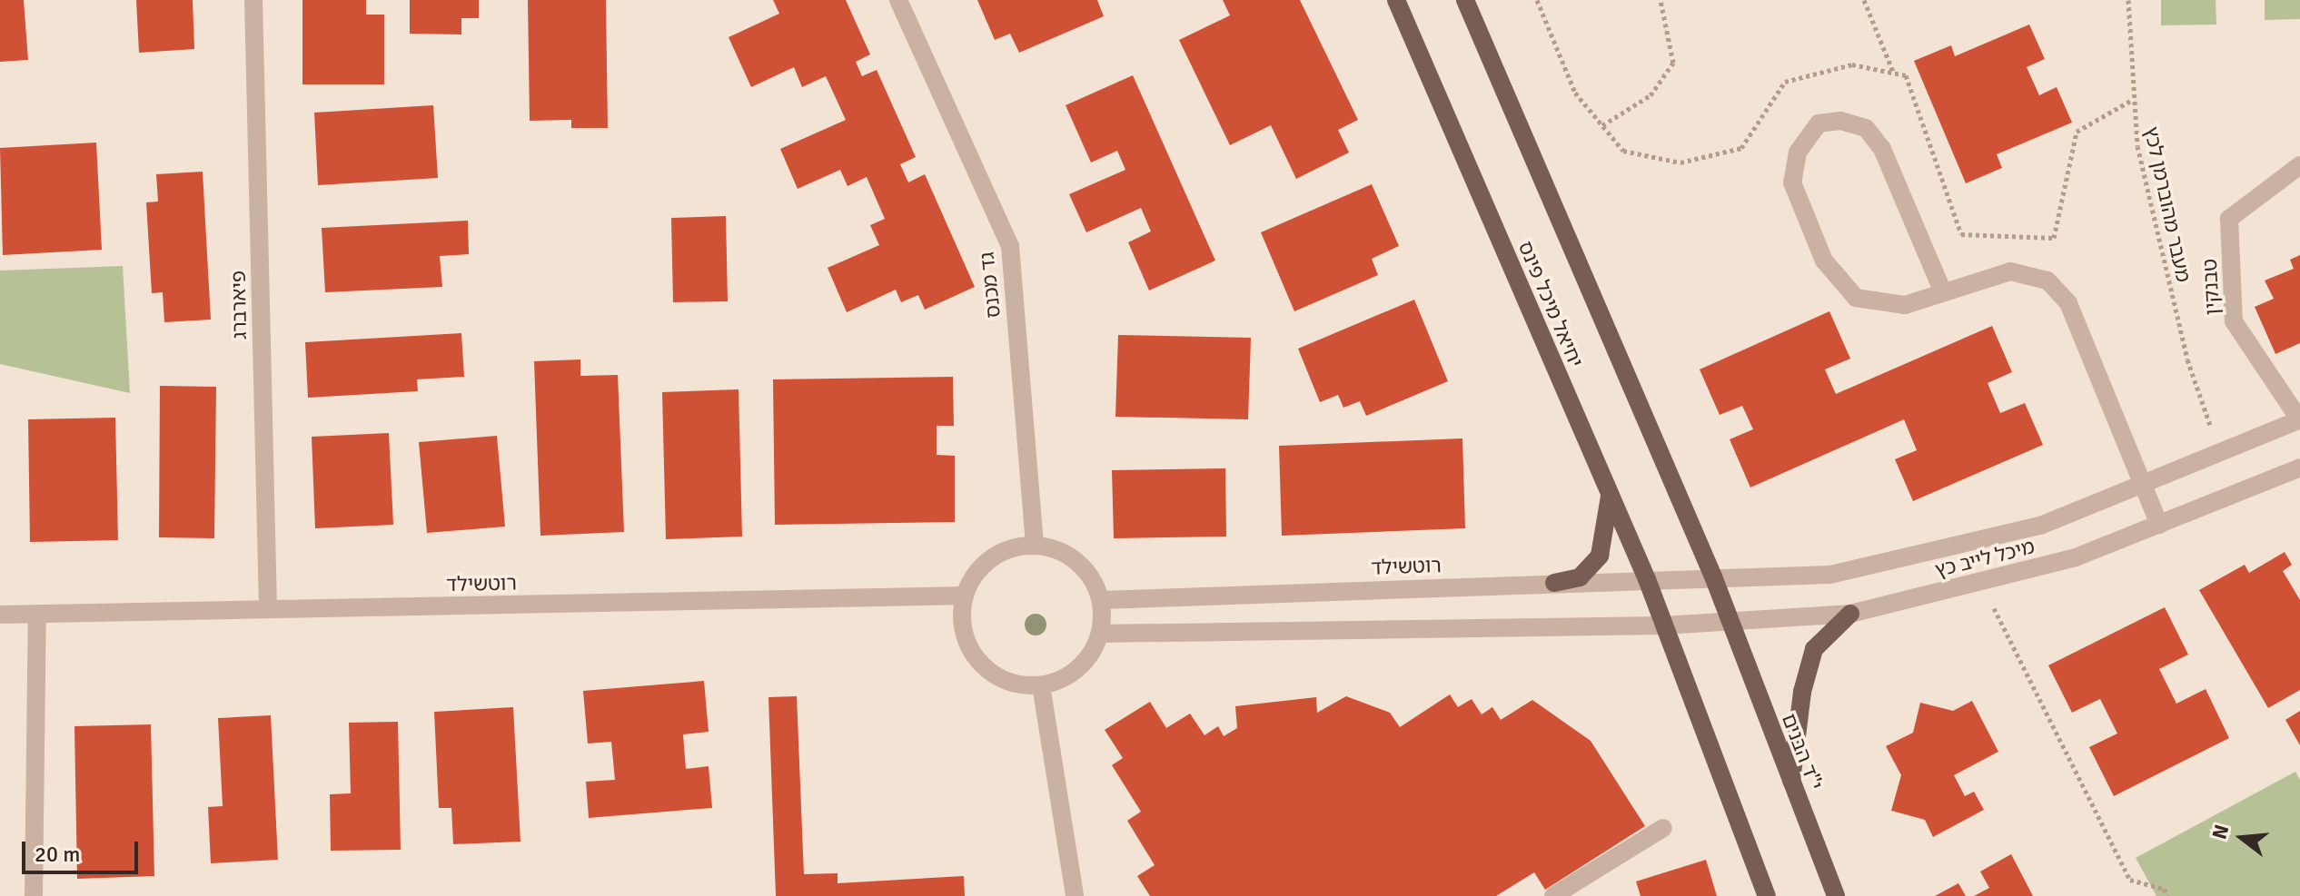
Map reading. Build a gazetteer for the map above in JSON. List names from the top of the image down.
{
  "streets": {
    "main road": ["יחיאל מיכל פינס", "י''ד הבנים"],
    "street": [
      "גד מכנס",
      "טבנקין",
      "פיארברג",
      "מיכל לייב כץ",
      "רוטשילד"
    ],
    "path": ["מעבר מהוברמן לכץ"]
  },
  "crossings": [
    ["מעבר מהוברמן לכץ", "מיכל לייב כץ"],
    ["גד מכנס", "רוטשילד"],
    ["טבנקין", "מיכל לייב כץ"],
    ["יחיאל מיכל פינס", "מיכל לייב כץ"],
    ["יחיאל מיכל פינס", "רוטשילד"],
    ["יחיאל מיכל פינס", "י''ד הבנים"],
    ["פיארברג", "רוטשילד"],
    ["מיכל לייב כץ", "רוטשילד"],
    ["מיכל לייב כץ", "י''ד הבנים"]
  ],
  "scale_bar": "20 m",
  "north": "left"
}
